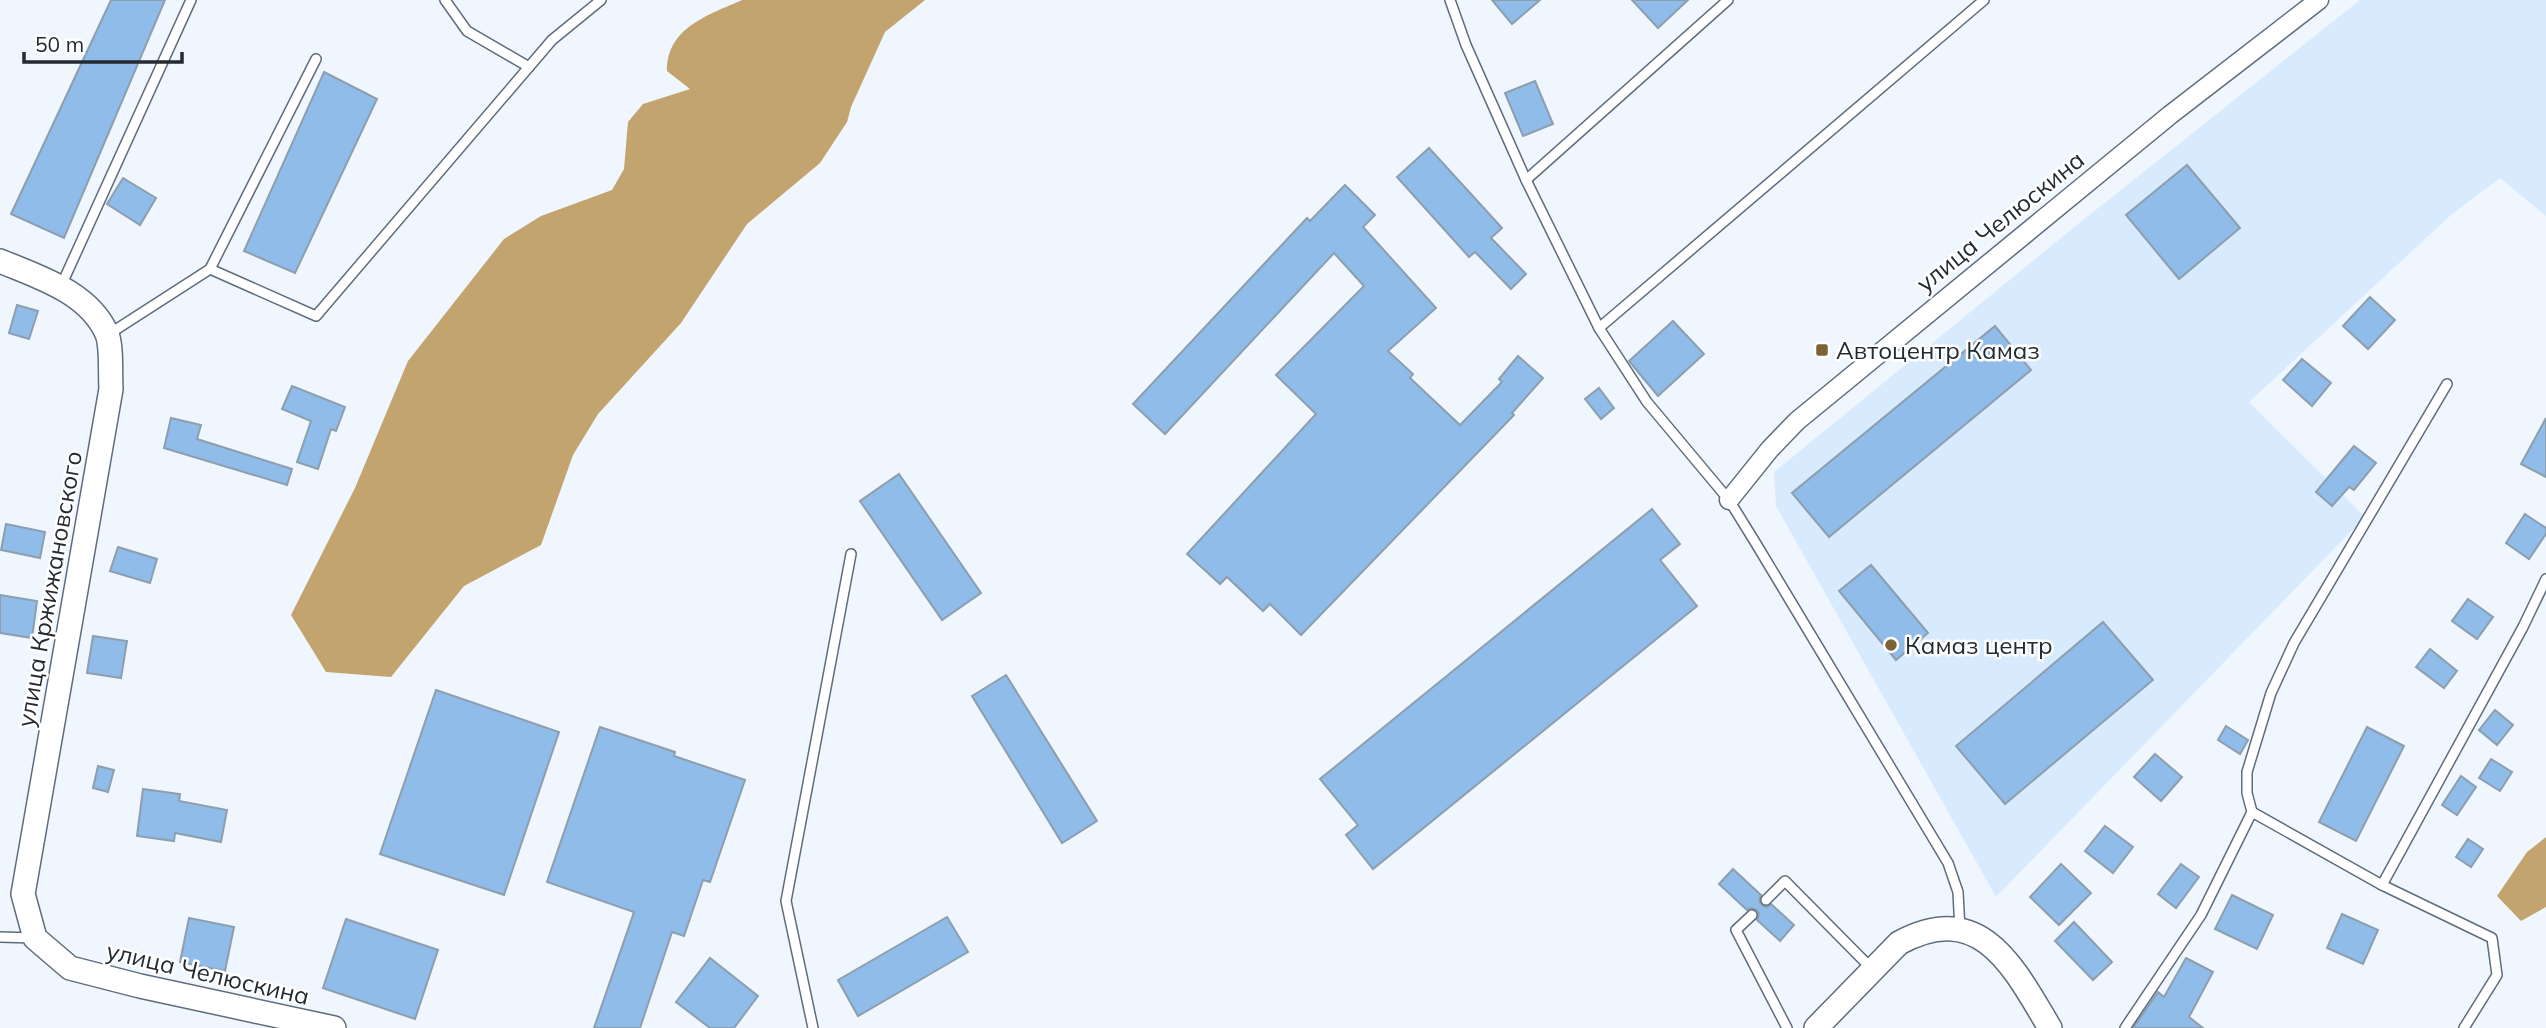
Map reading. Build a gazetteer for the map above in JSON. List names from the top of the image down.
{
  "streets": {
    "street": ["улица Челюскина", "улица Кржижановского"]
  },
  "crossings": [
    ["улица Челюскина", "улица Кржижановского"]
  ],
  "places": {
    "transit": ["Автоцентр Камаз"],
    "other": ["Камаз центр"]
  },
  "scale_bar": "50 m"
}
